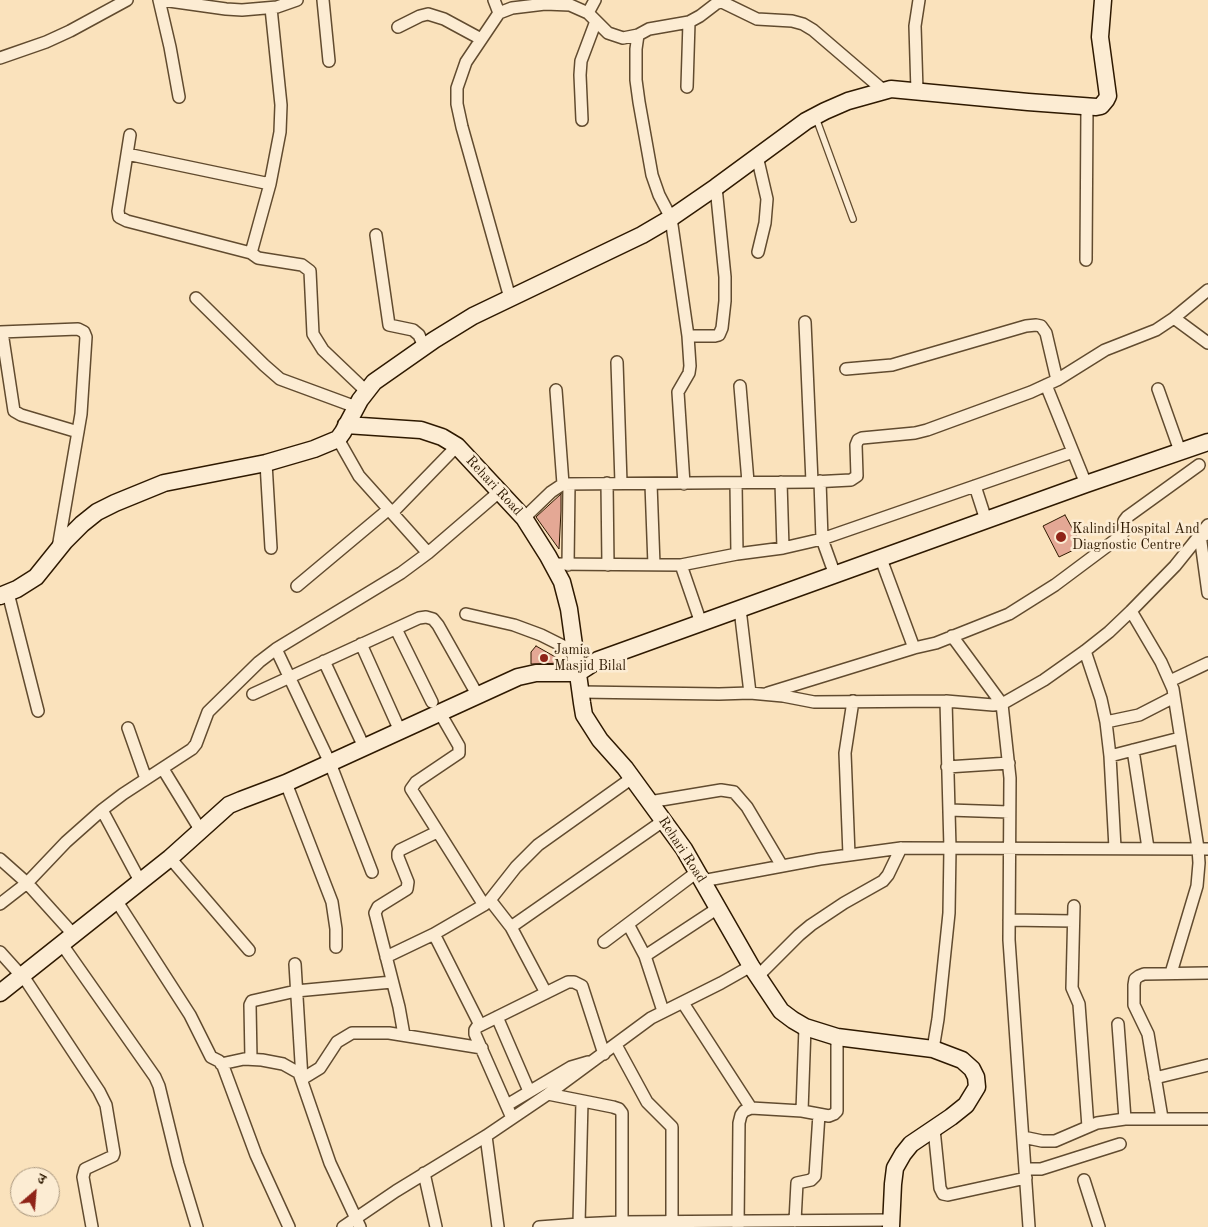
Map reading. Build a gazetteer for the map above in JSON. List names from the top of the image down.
{
  "streets": {
    "main road": ["Rehari Road"]
  },
  "places": ["Kalindi Hospital And Diagnostic Centre", "Jamia Masjid Bilal"],
  "north": "top right"
}
